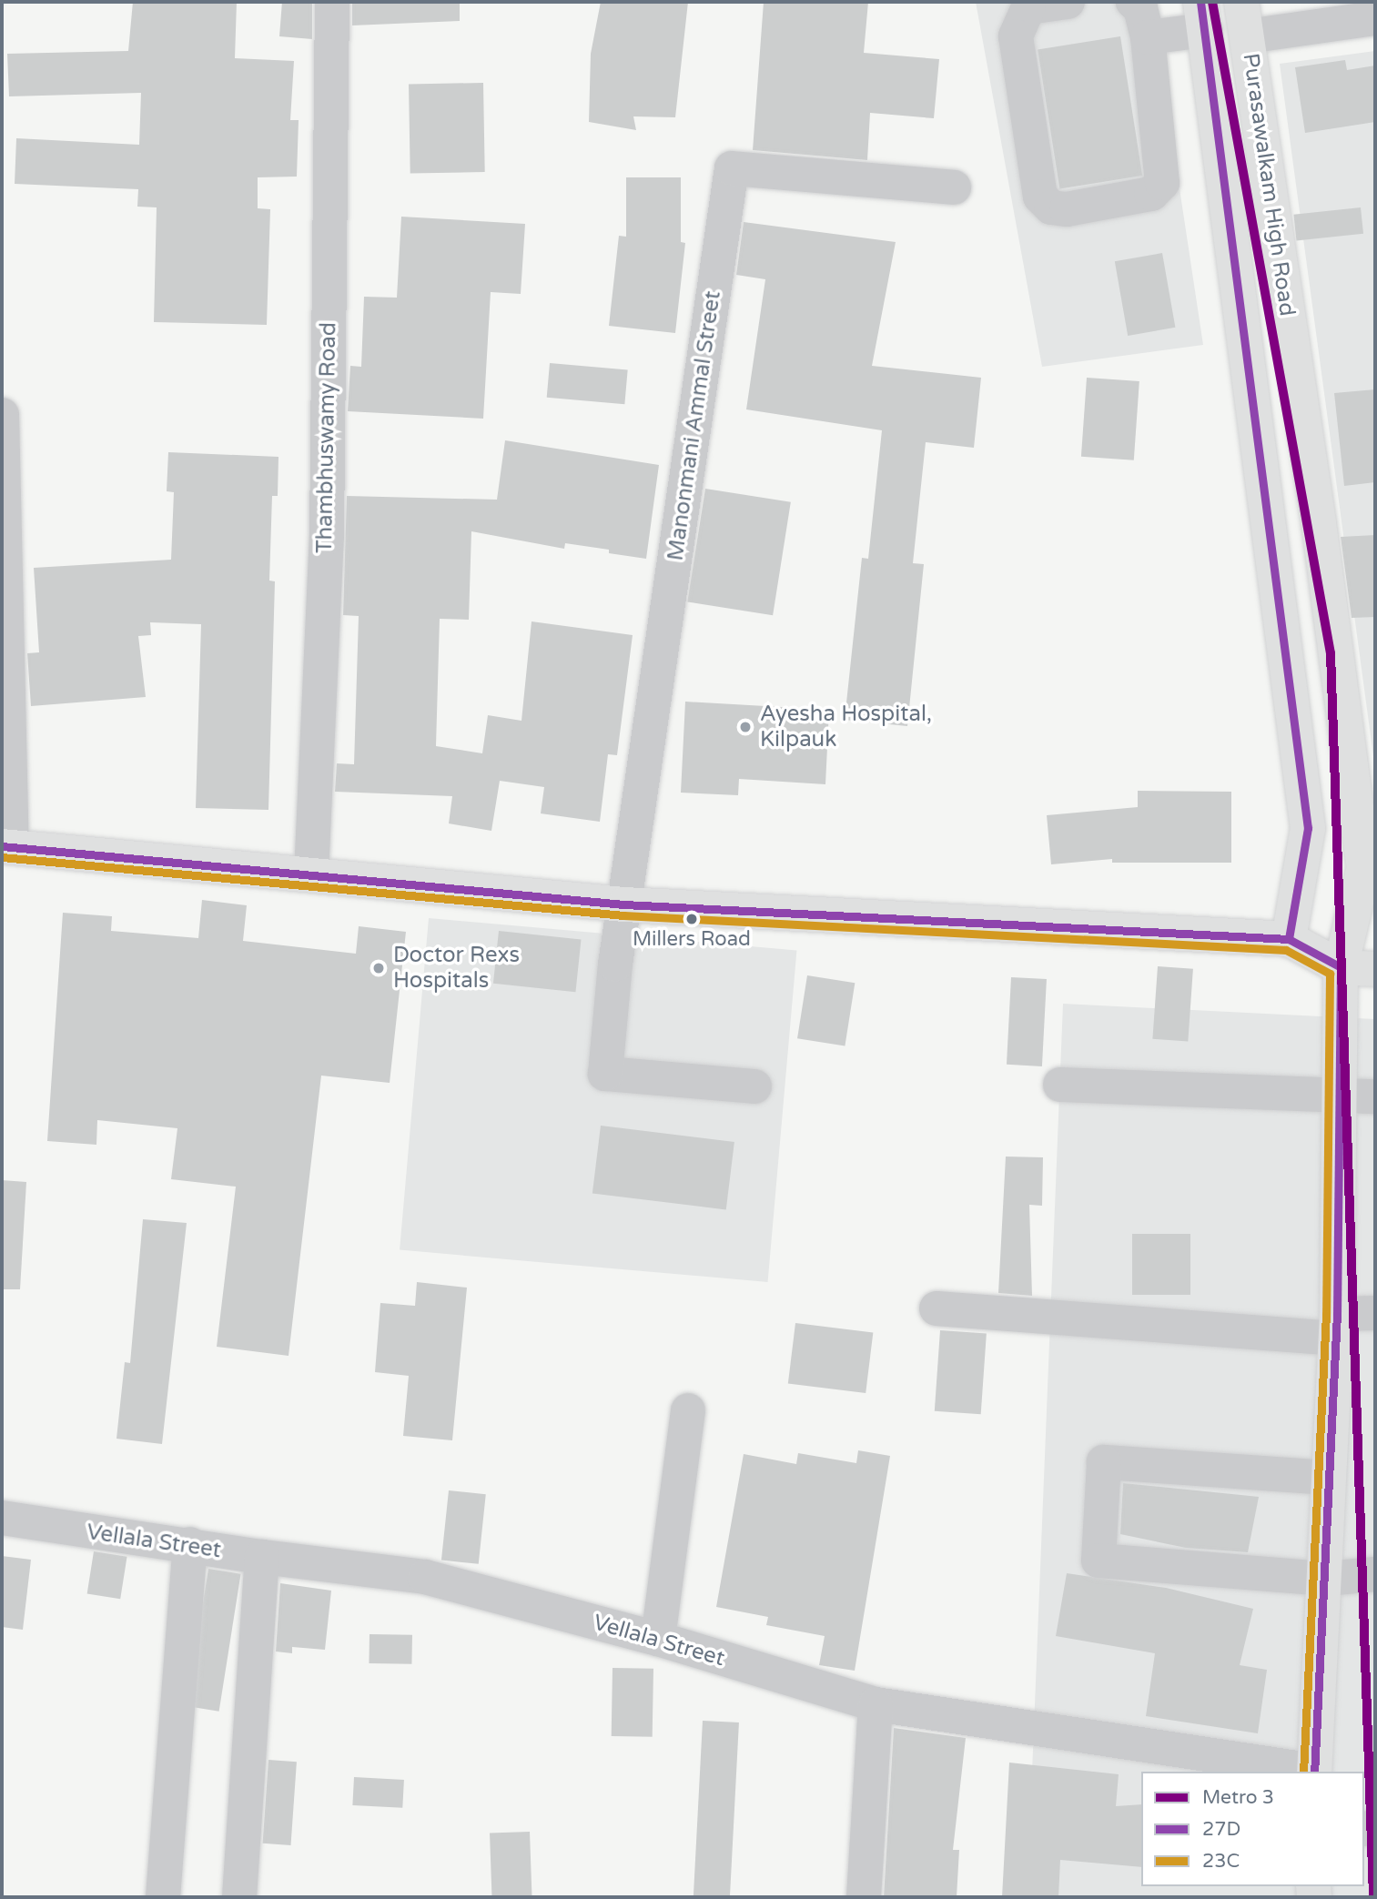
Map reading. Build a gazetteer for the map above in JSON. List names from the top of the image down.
{
  "streets": {
    "main road": ["Purasawalkam High Road"],
    "street": ["Manonmani Ammal Street", "Thambhuswamy Road", "Vellala Street"]
  },
  "crossings": [
    ["Purasawalkam High Road", "Vellala Street"]
  ],
  "places": ["Ayesha Hospital, Kilpauk", "Millers Road", "Doctor Rexs Hospitals"],
  "lines": ["metro line 3", "transit line 27D", "transit line 23C"],
  "legend": ["Metro 3", "27D", "23C"]
}
